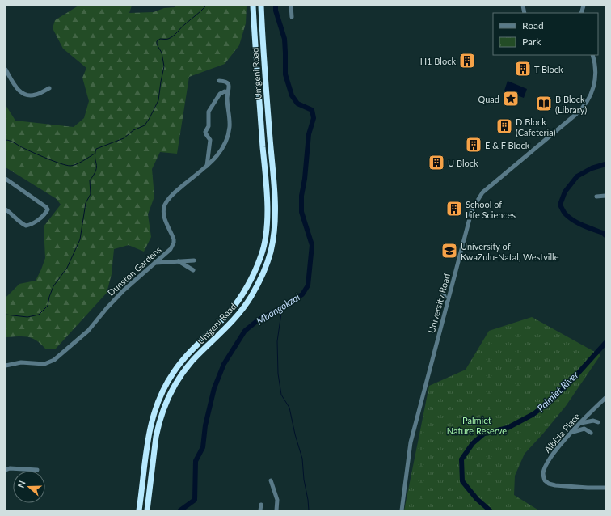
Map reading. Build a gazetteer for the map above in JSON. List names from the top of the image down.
{
  "streets": {
    "highway": ["Umgeni Road"],
    "street": ["Dunston Gardens", "University Road", "Albizia Place"]
  },
  "water": ["Mbongokzai", "Palmiet River"],
  "parks": ["Palmiet Nature Reserve"],
  "places": {
    "building": [
      "H1 Block",
      "T Block",
      "D Block (Cafeteria)",
      "E & F Block",
      "U Block",
      "School of Life Sciences"
    ],
    "place": ["Quad"],
    "library": ["B Block (Library)"],
    "school or university": ["University of KwaZulu-Natal, Westville"]
  },
  "legend": ["Road", "Park"],
  "north": "left"
}
